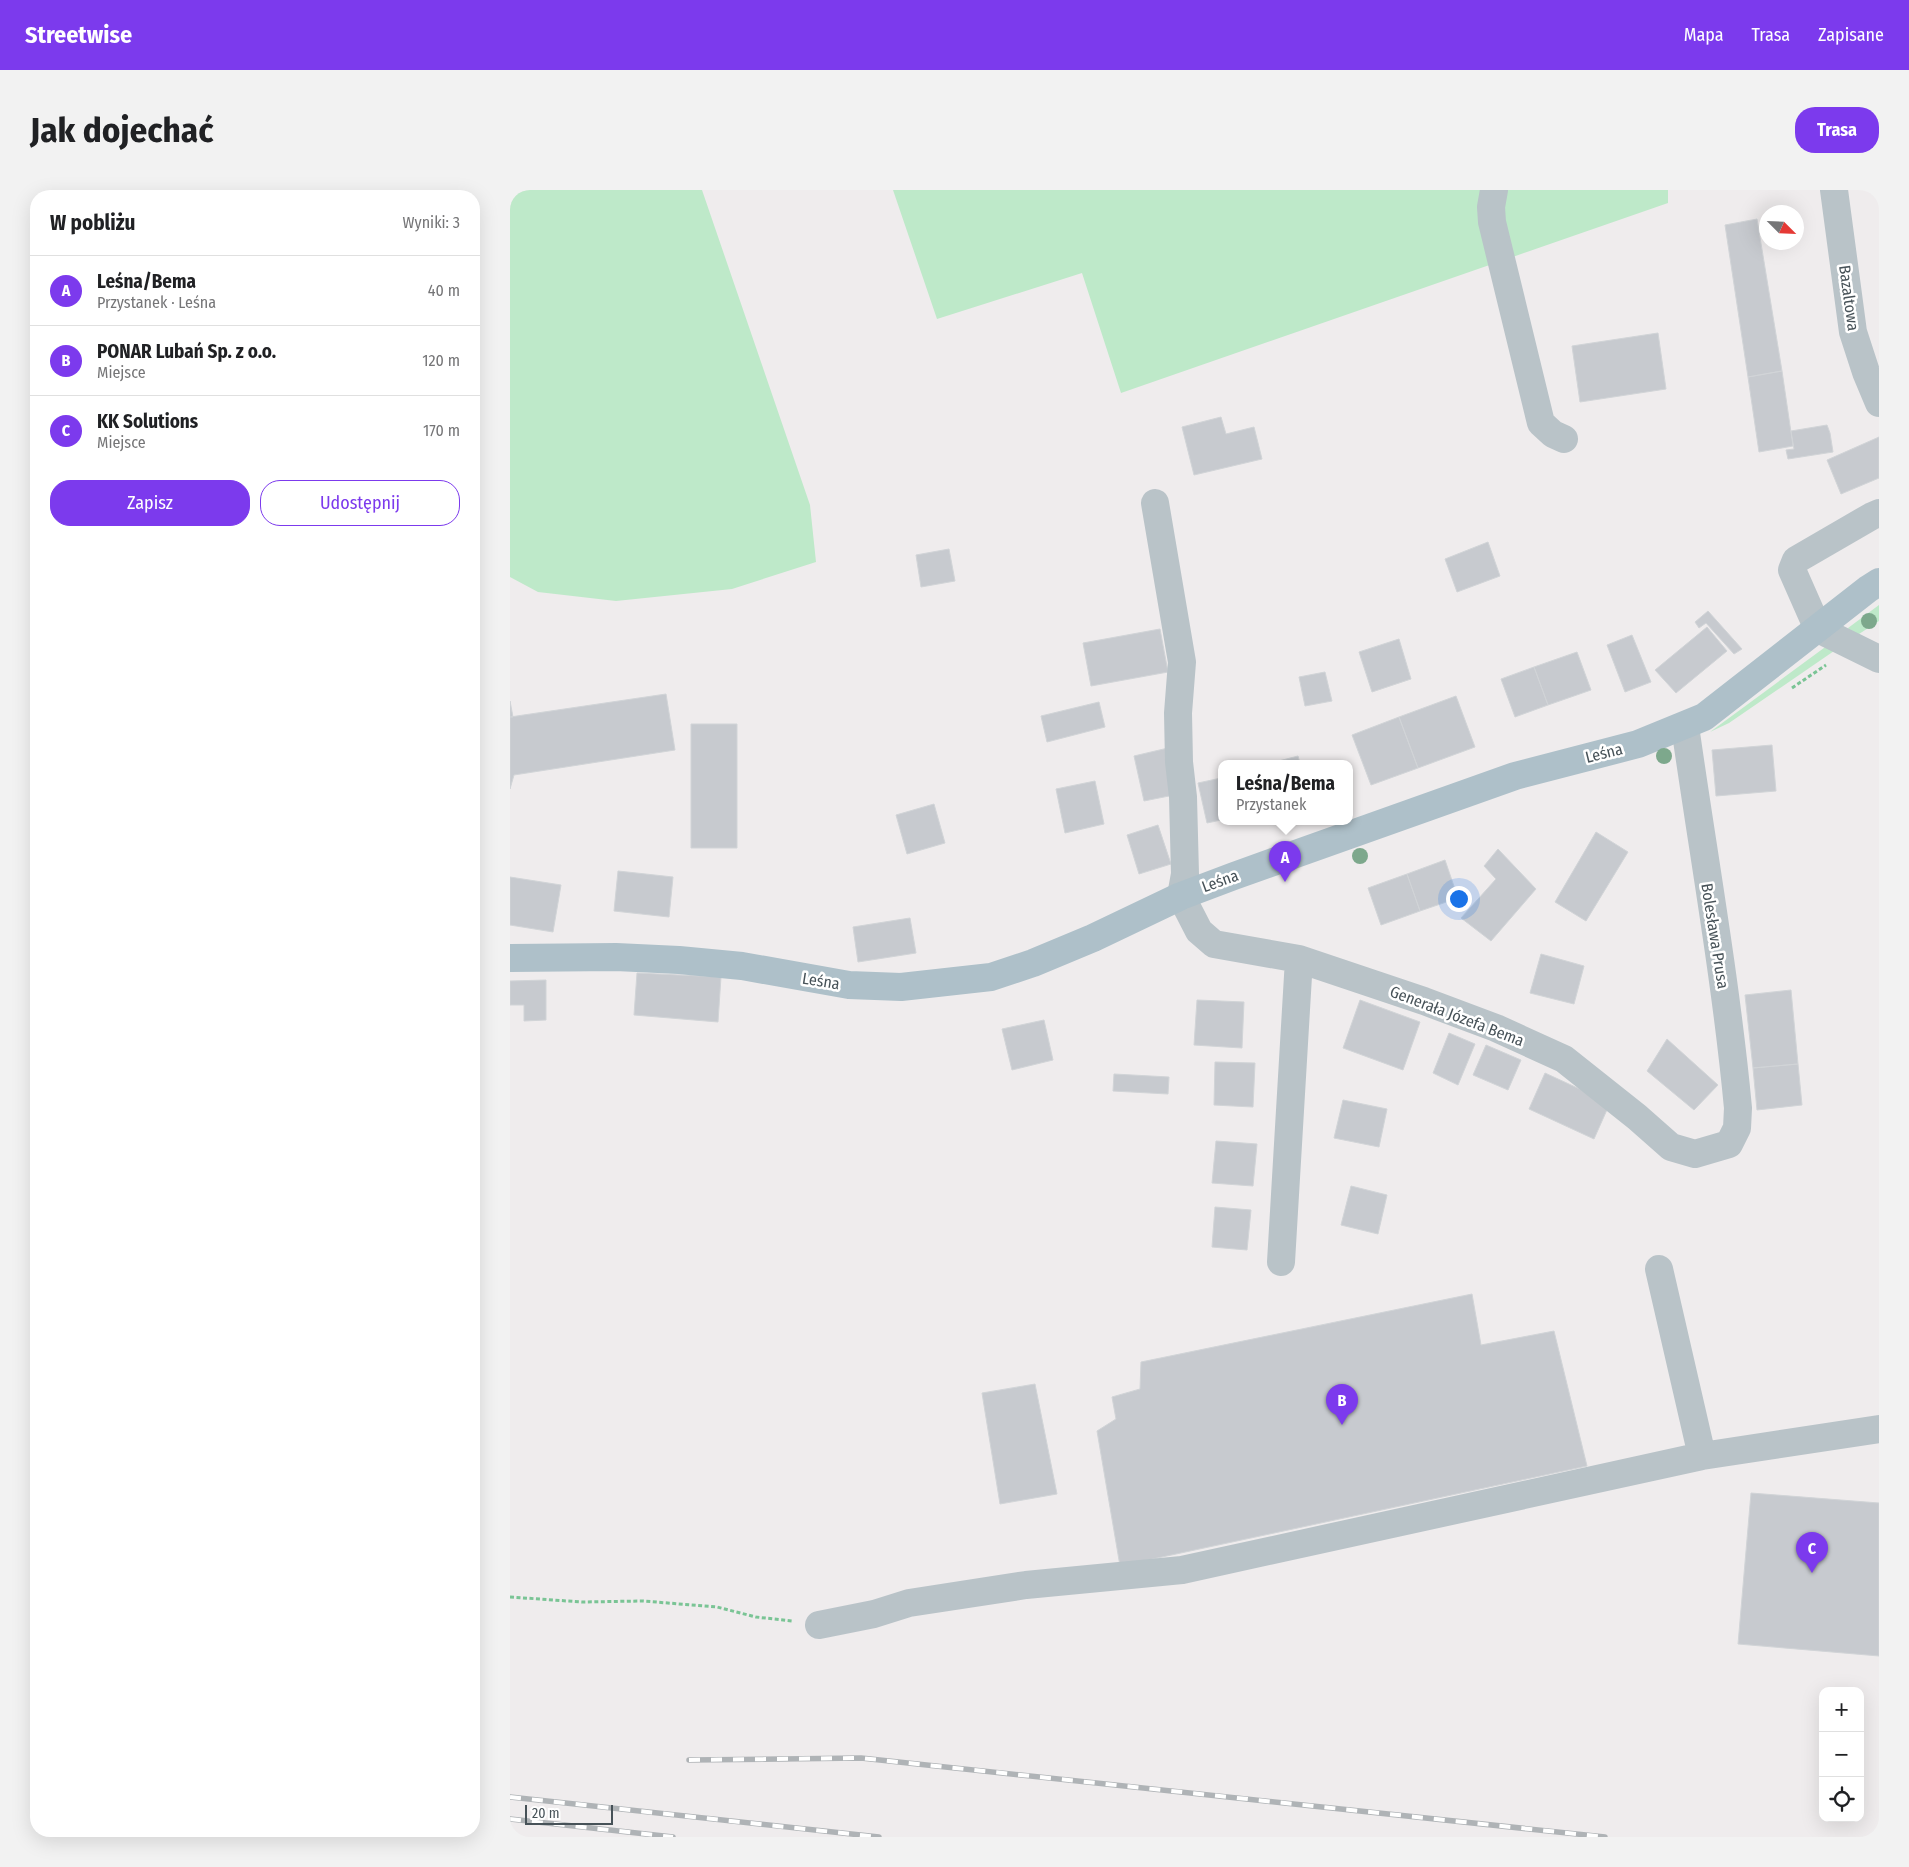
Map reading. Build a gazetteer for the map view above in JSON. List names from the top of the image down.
{
  "streets": {
    "main road": ["Leśna"],
    "street": ["Bazaltowa", "Bolesława Prusa", "Generała Józefa Bema"]
  },
  "crossings": [
    ["Leśna", "Bolesława Prusa"],
    ["Leśna", "Generała Józefa Bema"],
    ["Bolesława Prusa", "Generała Józefa Bema"]
  ],
  "scale_bar": "20 m",
  "north": "bottom right",
  "page": {
    "header": "Streetwise",
    "nav": ["Mapa", "Trasa", "Zapisane"],
    "buttons": [
      "Trasa",
      ["Zapisz", "Udostępnij"]
    ],
    "title": "Jak dojechać",
    "heading": ["W pobliżu", "Wyniki: 3"],
    "list": [
      {
        "mark": "A",
        "name": "Leśna/Bema",
        "note": "Przystanek · Leśna",
        "value": "40 m"
      },
      {
        "mark": "B",
        "name": "PONAR Lubań Sp. z o.o.",
        "note": "Miejsce",
        "value": "120 m"
      },
      {
        "mark": "C",
        "name": "KK Solutions",
        "note": "Miejsce",
        "value": "170 m"
      }
    ],
    "popup": ["Leśna/Bema", "Przystanek"],
    "pins": ["A", "B", "C"],
    "map_buttons": ["+", "−"],
    "scale": "20 m"
  }
}
